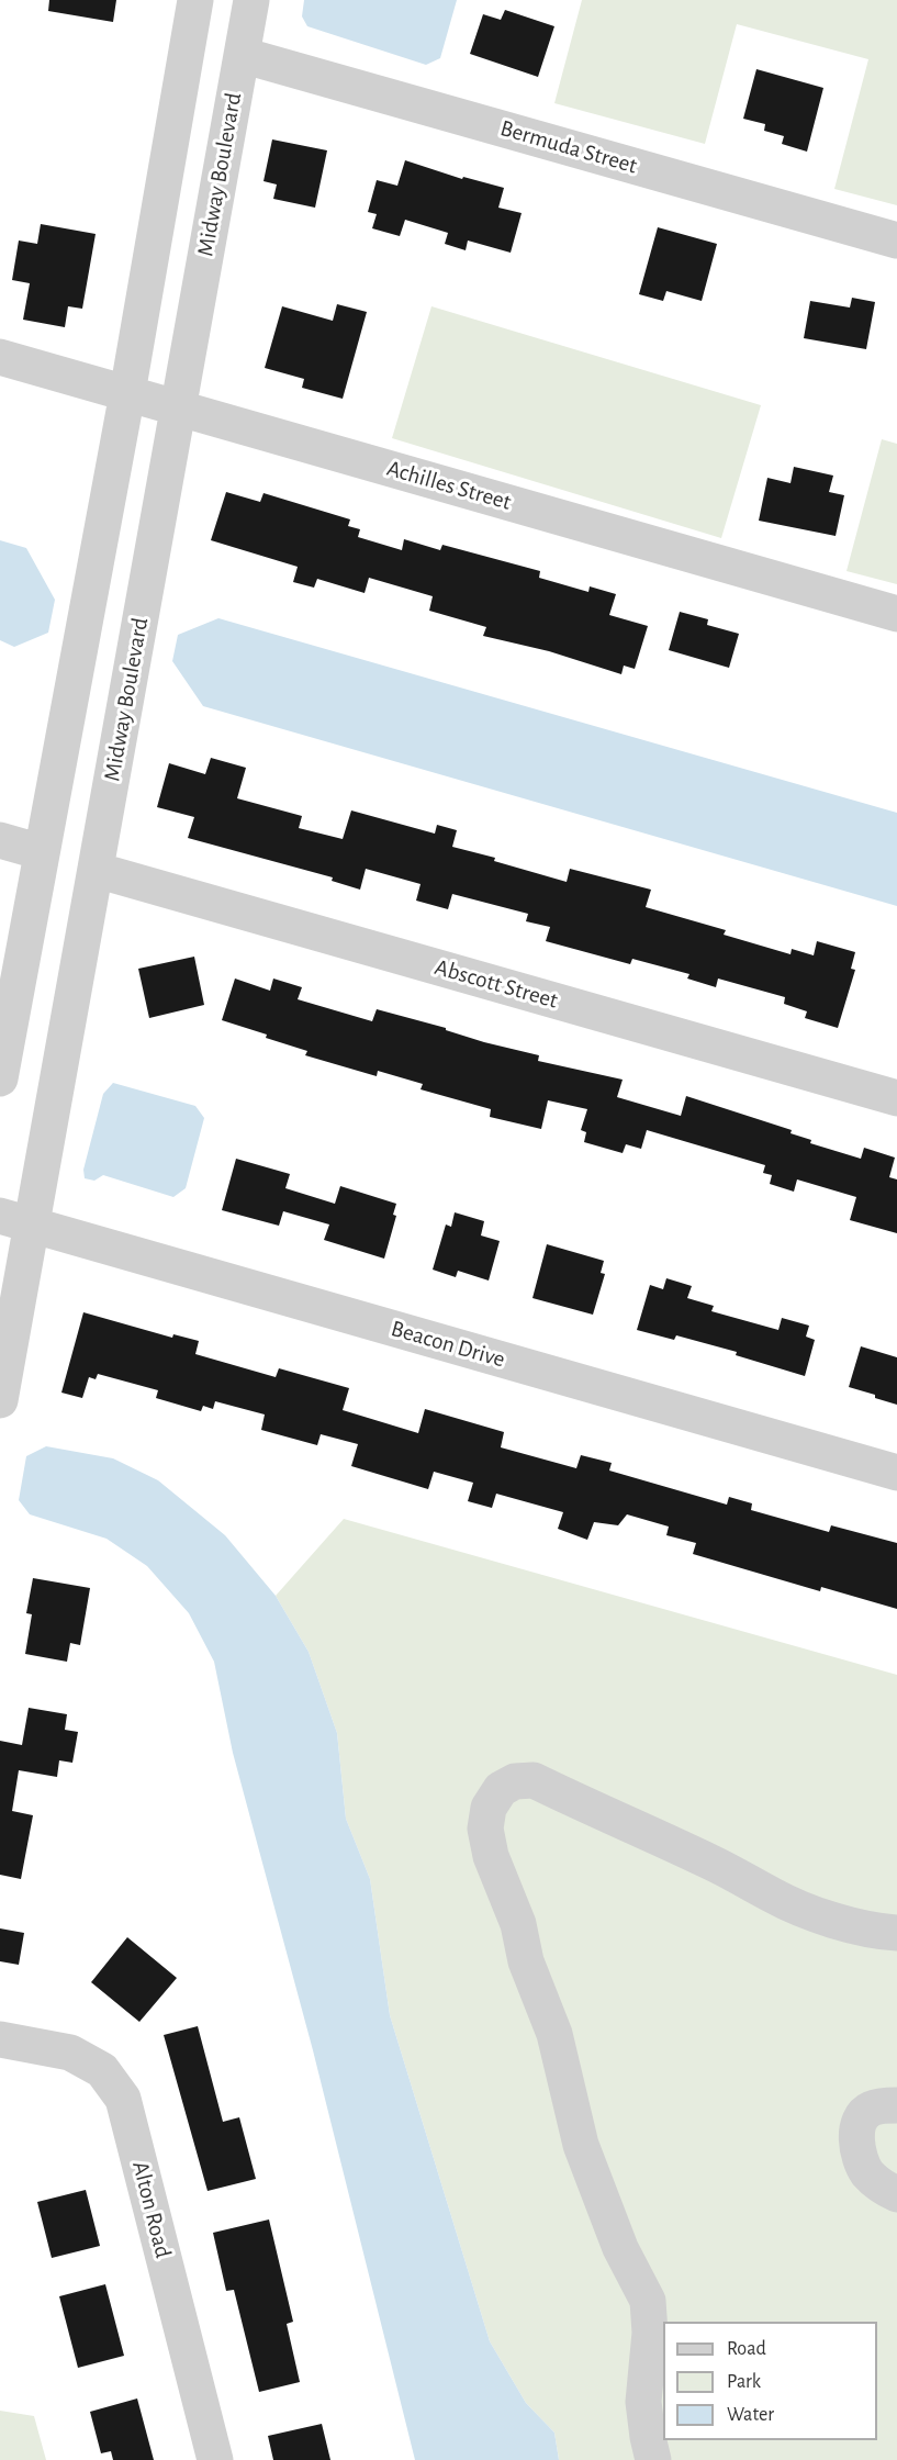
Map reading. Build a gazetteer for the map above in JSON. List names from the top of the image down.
{
  "streets": {
    "street": [
      "Bermuda Street",
      "Midway Boulevard",
      "Achilles Street",
      "Abscott Street",
      "Beacon Drive",
      "Alton Road"
    ]
  },
  "crossings": [
    ["Bermuda Street", "Midway Boulevard"],
    ["Midway Boulevard", "Achilles Street"],
    ["Midway Boulevard", "Abscott Street"],
    ["Midway Boulevard", "Beacon Drive"]
  ],
  "legend": ["Road", "Park", "Water"]
}
